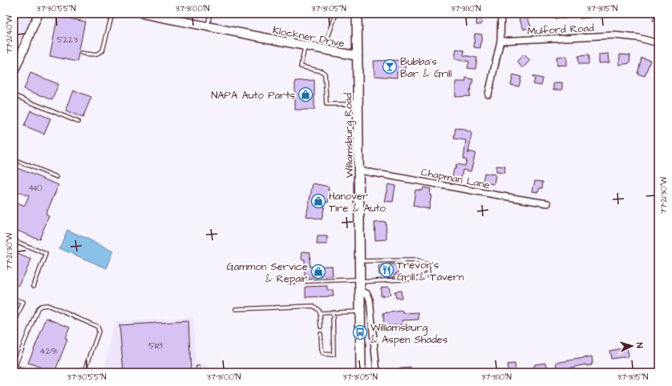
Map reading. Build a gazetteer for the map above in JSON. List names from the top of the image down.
{
  "streets": {
    "main road": ["Williamsburg Road"],
    "street": ["Mulford Road", "Klockner Drive", "Chapman Lane"]
  },
  "crossings": [
    ["Klockner Drive", "Williamsburg Road"],
    ["Williamsburg Road", "Chapman Lane"]
  ],
  "places": {
    "bar": ["Bubba's Bar & Grill"],
    "shop": ["NAPA Auto Parts", "Hanover Tire & Auto", "Gammon Service & Repair"],
    "restaurant": ["Trevor's Grill & Tavern"],
    "bus stop": ["Williamsburg & Aspen Shades"]
  },
  "house_numbers": [
    "5223",
    "4110",
    "5118",
    "4291"
  ],
  "north": "right",
  "coordinates": [
    "37°30'55\"N",
    "37°31'00\"N",
    "37°31'05\"N",
    "37°31'10\"N",
    "37°31'15\"N",
    "77°21'40\"W",
    "77°21'30\"W"
  ]
}
